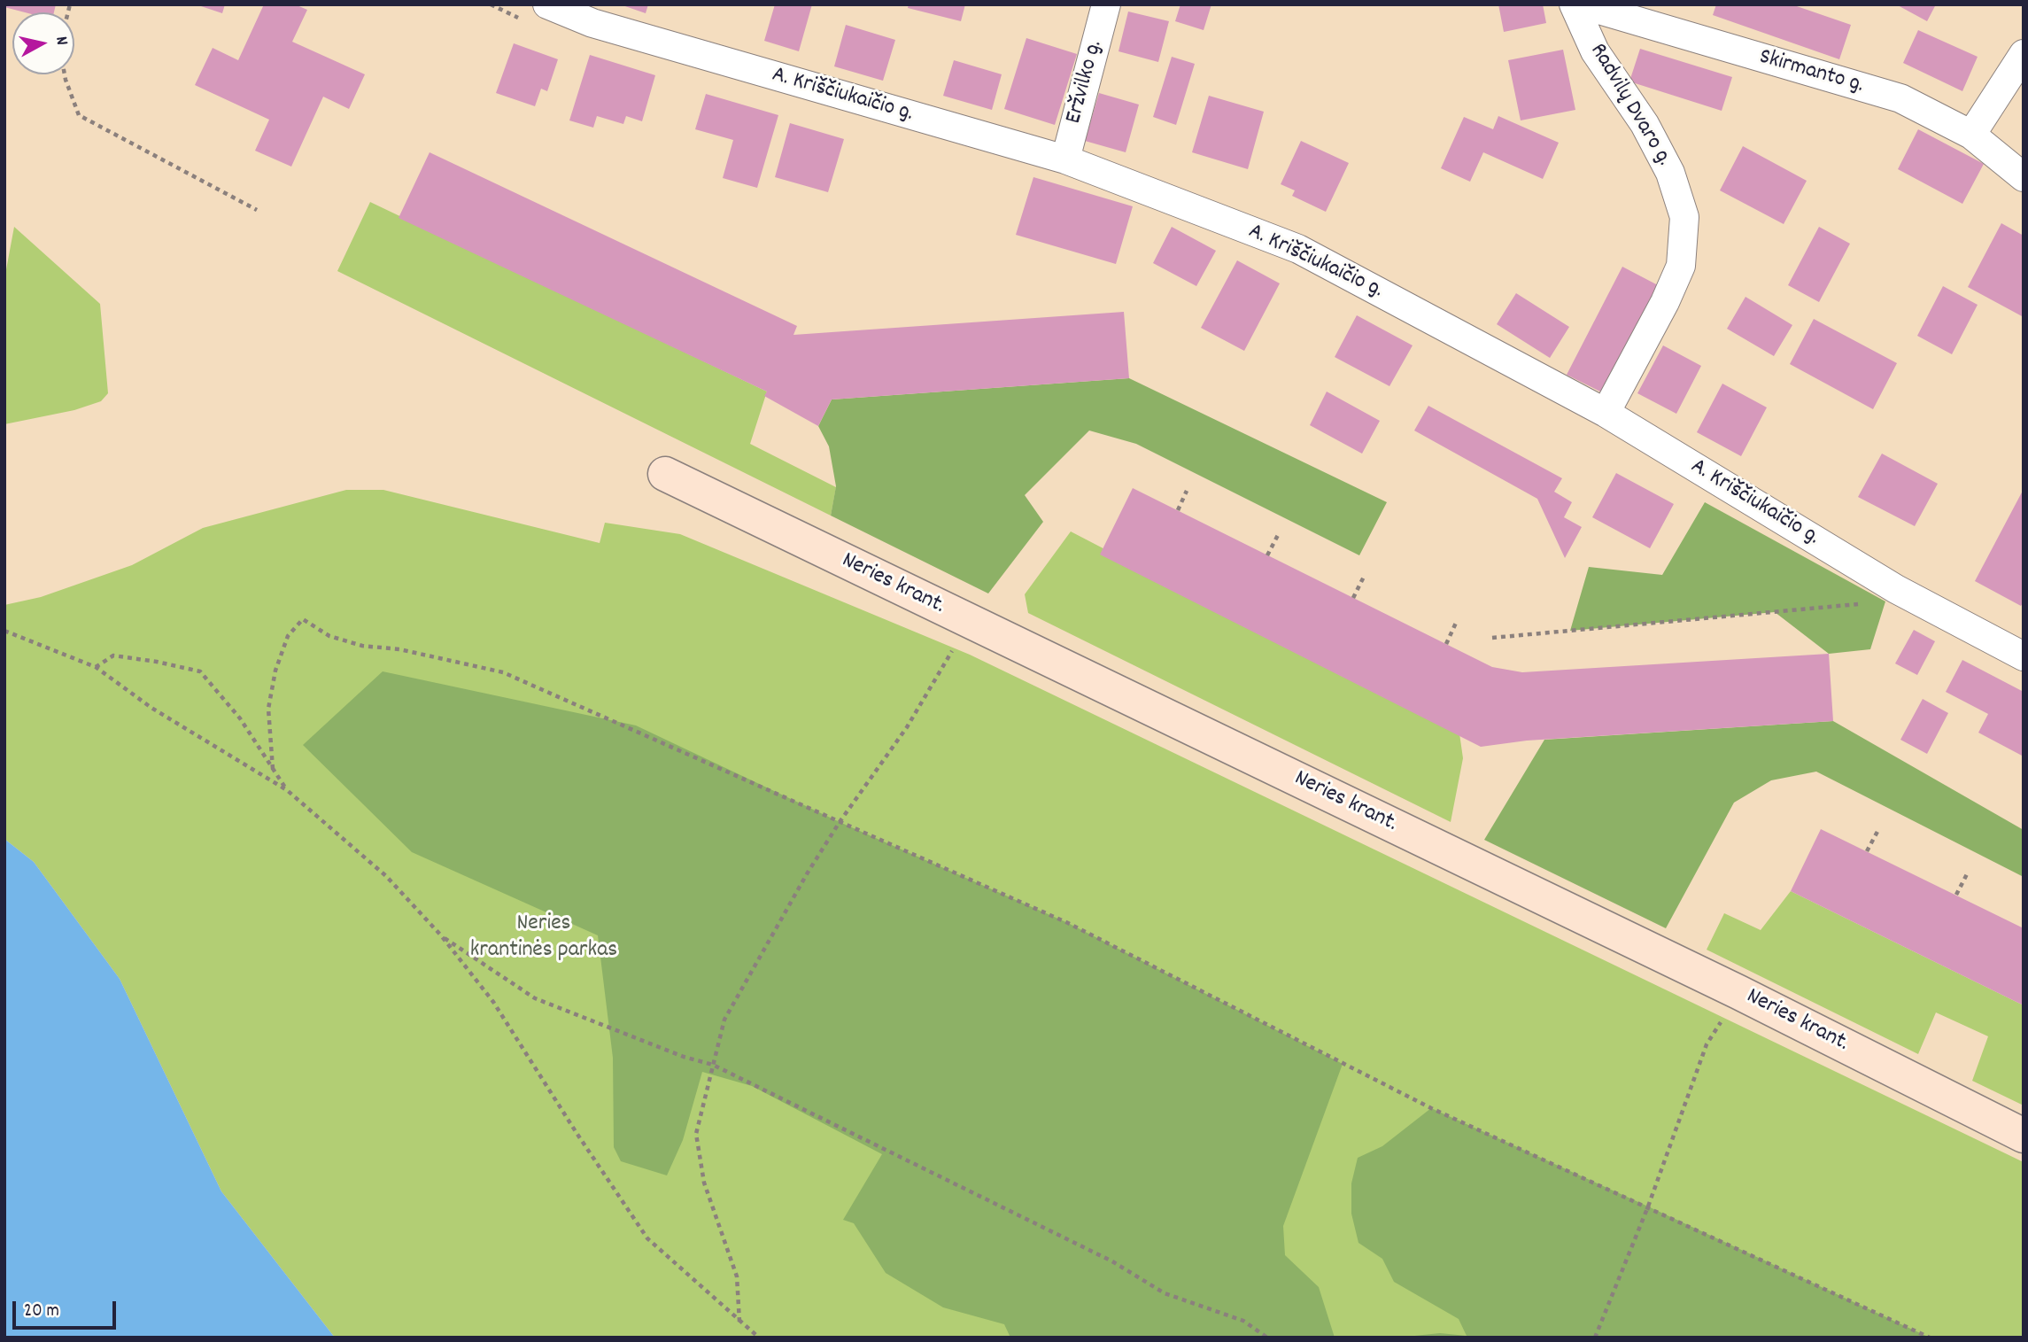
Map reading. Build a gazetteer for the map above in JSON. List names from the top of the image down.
{
  "streets": {
    "main road": ["Neries krant."],
    "street": [
      "Skirmanto g.",
      "Eržvilko g.",
      "A. Kriščiukaičio g.",
      "Radvilų Dvaro g."
    ]
  },
  "crossings": [
    ["Eržvilko g.", "A. Kriščiukaičio g."],
    ["A. Kriščiukaičio g.", "Radvilų Dvaro g."]
  ],
  "parks": ["Neries krantinės parkas"],
  "scale_bar": "20 m",
  "north": "right"
}
